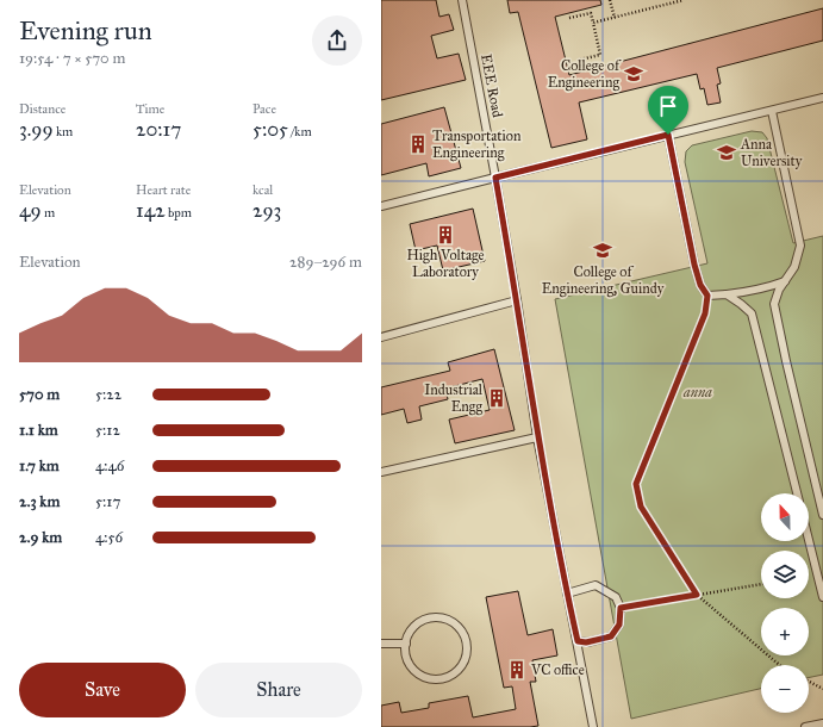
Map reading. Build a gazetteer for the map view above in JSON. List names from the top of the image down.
{
  "streets": {
    "lane": ["EEE Road"]
  },
  "parks": ["anna"],
  "places": {
    "school or university": ["College of Engineering", "Anna University", "College of Engineering, Guindy"],
    "building": [
      "Transportation Engineering",
      "High Voltage Laboratory",
      "Industrial Engg",
      "VC office"
    ]
  },
  "north": "top",
  "page": {
    "heading": ["Evening run", "19:54 · 7 × 570 m"],
    "stats": [
      ["Distance", "3.99 km"],
      ["Time", "20:17"],
      ["Pace", "5:05 /km"],
      ["Elevation", "49 m"],
      ["Heart rate", "142 bpm"],
      ["kcal", "293"]
    ],
    "chart": ["Elevation", "289–296 m"],
    "list": [
      {
        "name": "570 m",
        "note": "5:22"
      },
      {
        "name": "1.1 km",
        "note": "5:12"
      },
      {
        "name": "1.7 km",
        "note": "4:46"
      },
      {
        "name": "2.3 km",
        "note": "5:17"
      },
      {
        "name": "2.9 km",
        "note": "4:56"
      }
    ],
    "map_buttons": ["+", "−"],
    "buttons": ["Save", "Share"]
  }
}
